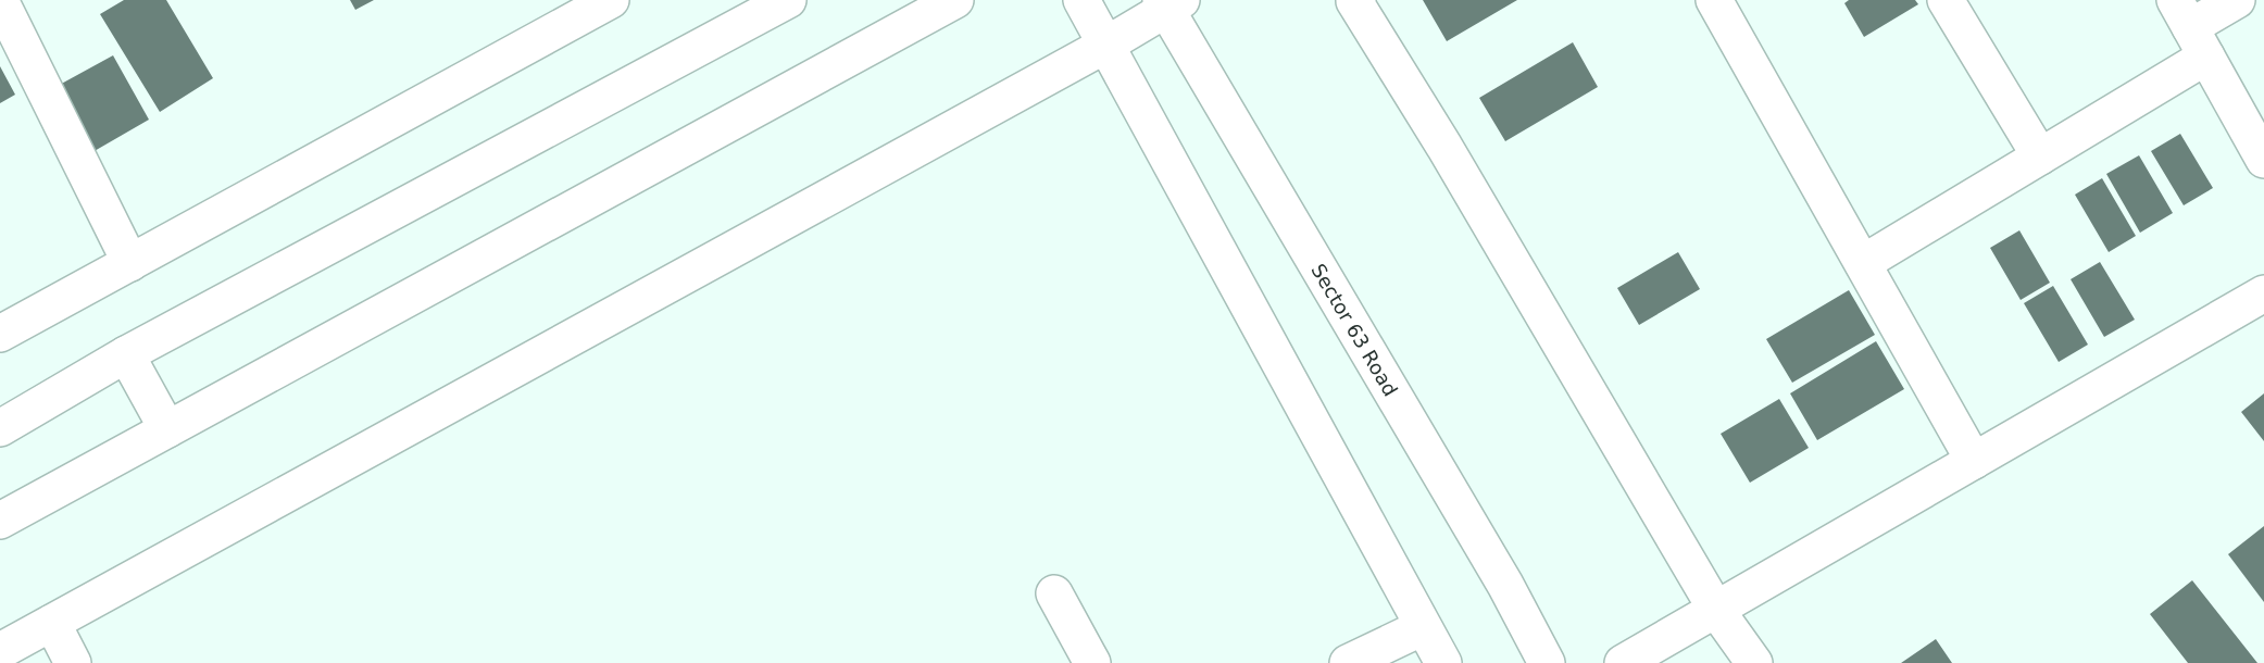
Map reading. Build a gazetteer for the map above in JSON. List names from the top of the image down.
{
  "streets": {
    "street": ["Sector 63 Road"]
  }
}
